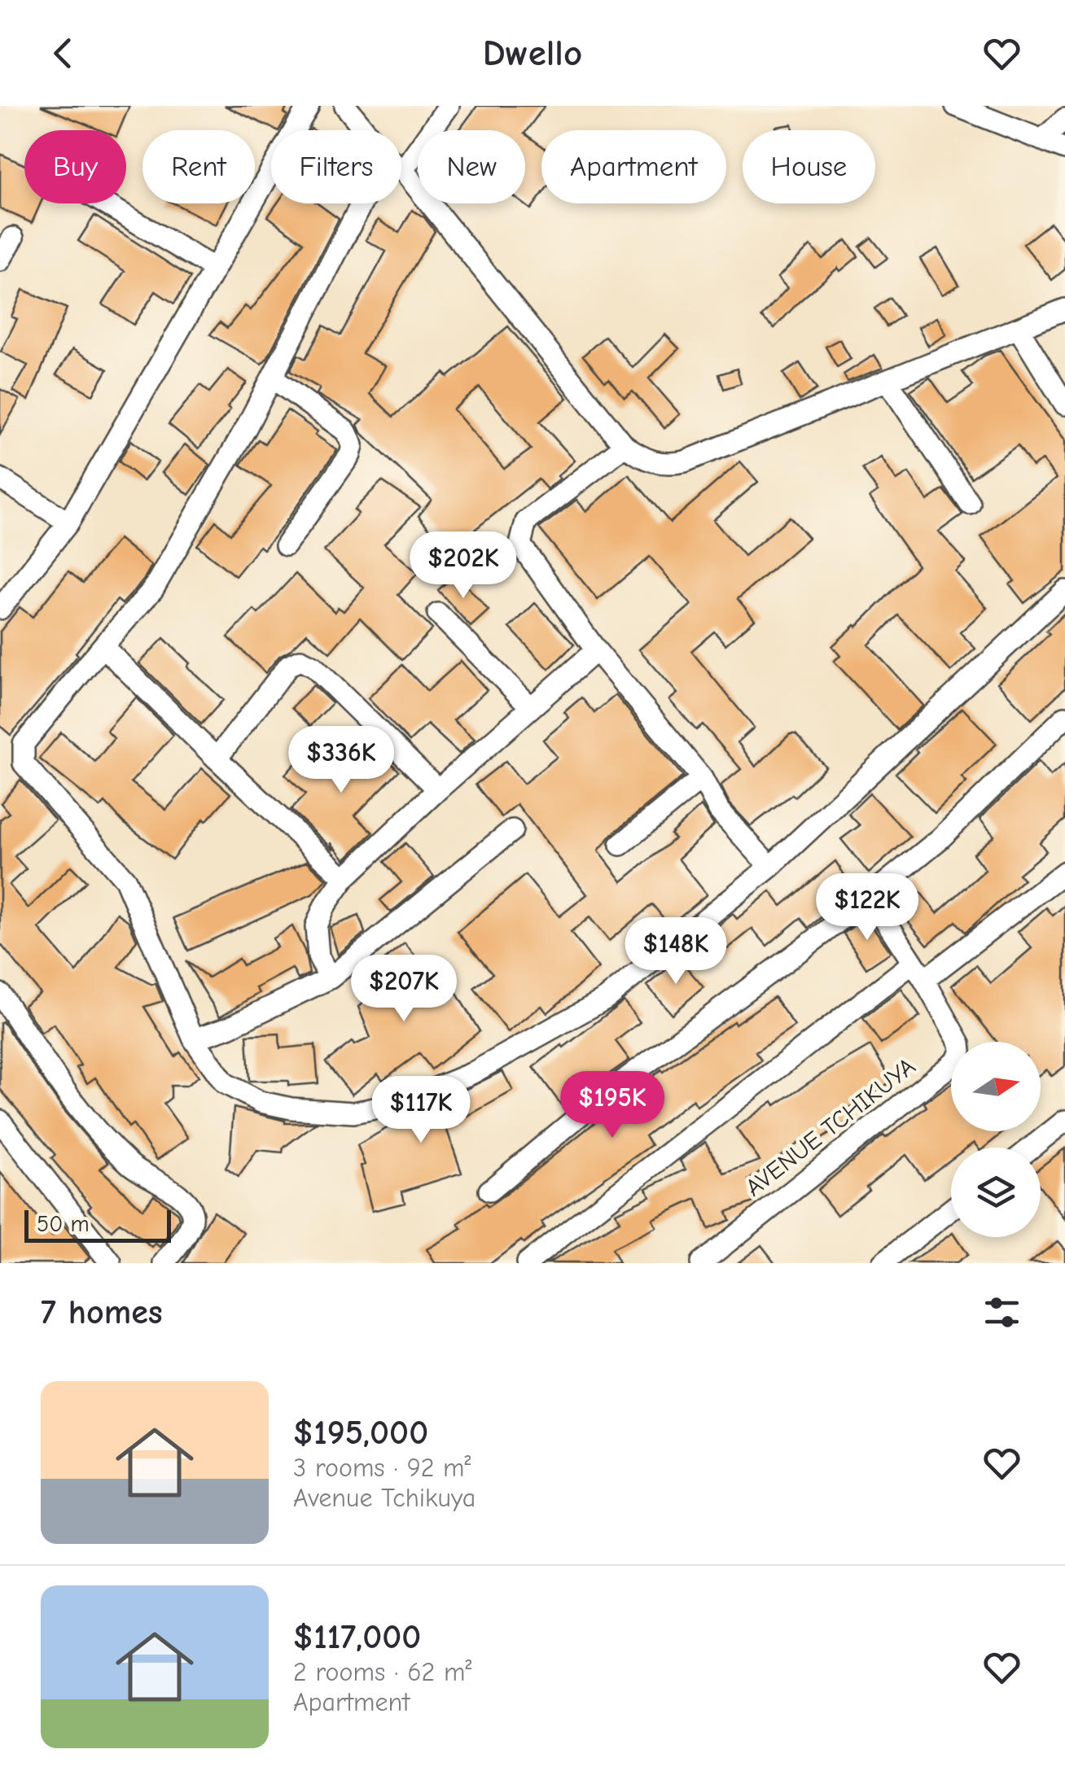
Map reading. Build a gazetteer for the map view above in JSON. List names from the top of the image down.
{
  "streets": {
    "street": ["AVENUE TCHIKUYA"]
  },
  "scale_bar": "50 m",
  "north": "right",
  "page": {
    "header": "Dwello",
    "chip": [
      "Buy",
      "Rent",
      "Filters",
      "New",
      "Apartment",
      "House"
    ],
    "price": [
      "$202K",
      "$336K",
      "$122K",
      "$148K",
      "$207K",
      "$195K",
      "$117K"
    ],
    "scale": "50 m",
    "heading": "7 homes",
    "list": [
      {
        "name": "$195,000",
        "note": "3 rooms · 92 m² · Avenue Tchikuya"
      },
      {
        "name": "$117,000",
        "note": "2 rooms · 62 m² · Apartment"
      }
    ]
  }
}
